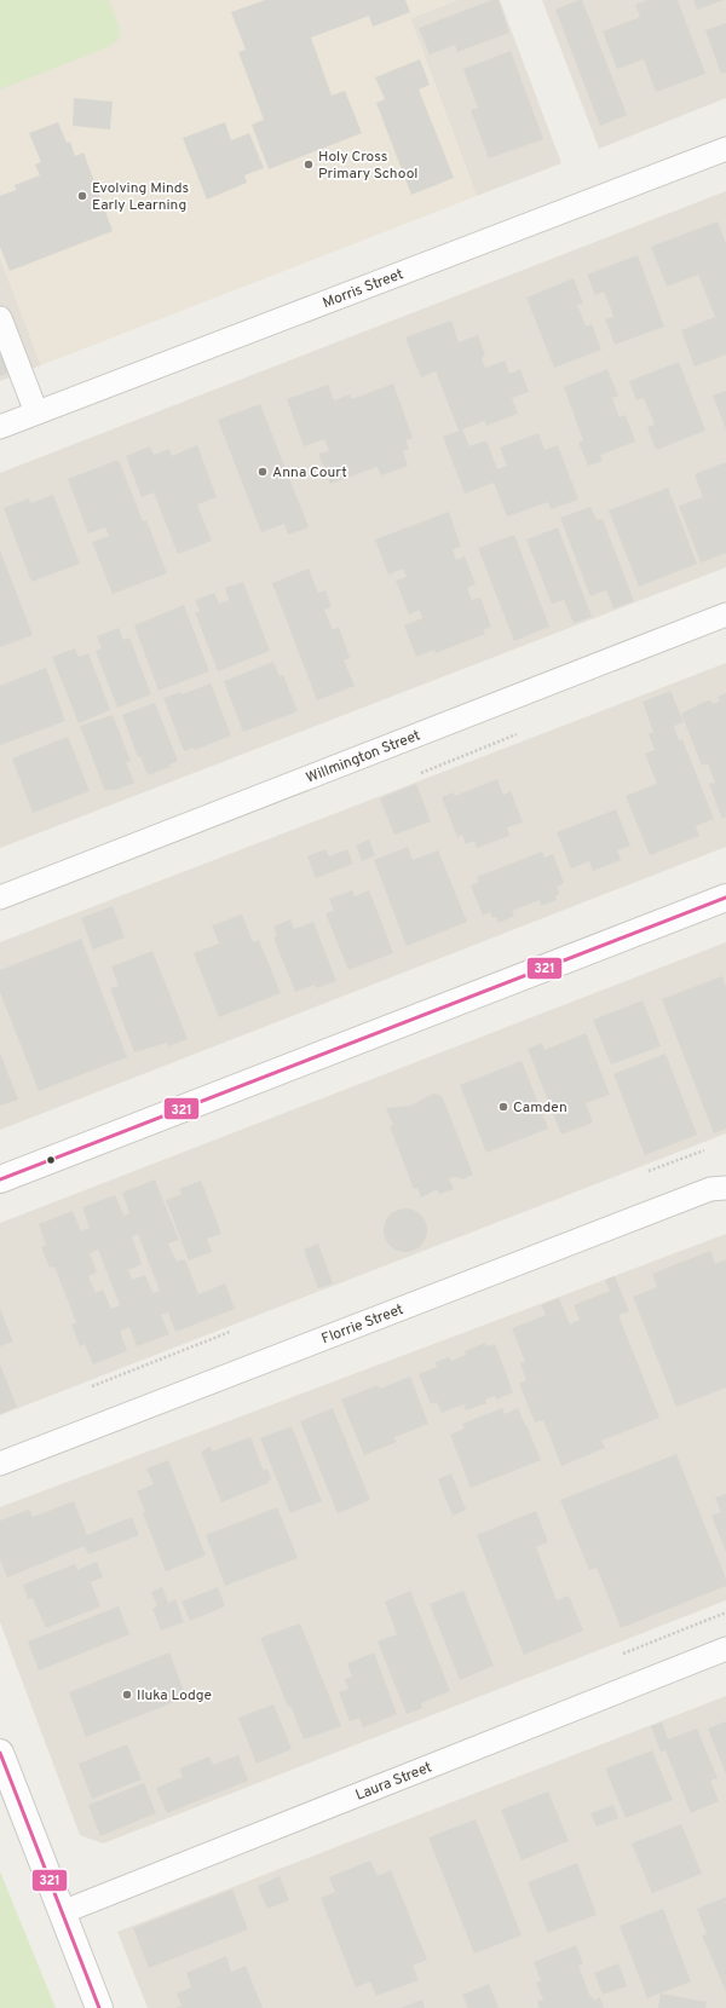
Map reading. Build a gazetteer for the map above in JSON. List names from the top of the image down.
{
  "streets": {
    "street": [
      "Morris Street",
      "Willmington Street",
      "Florrie Street",
      "Laura Street"
    ]
  },
  "places": [
    "Holy Cross Primary School",
    "Evolving Minds Early Learning",
    "Anna Court",
    "Camden",
    "Iluka Lodge"
  ],
  "lines": ["transit line 321"]
}
